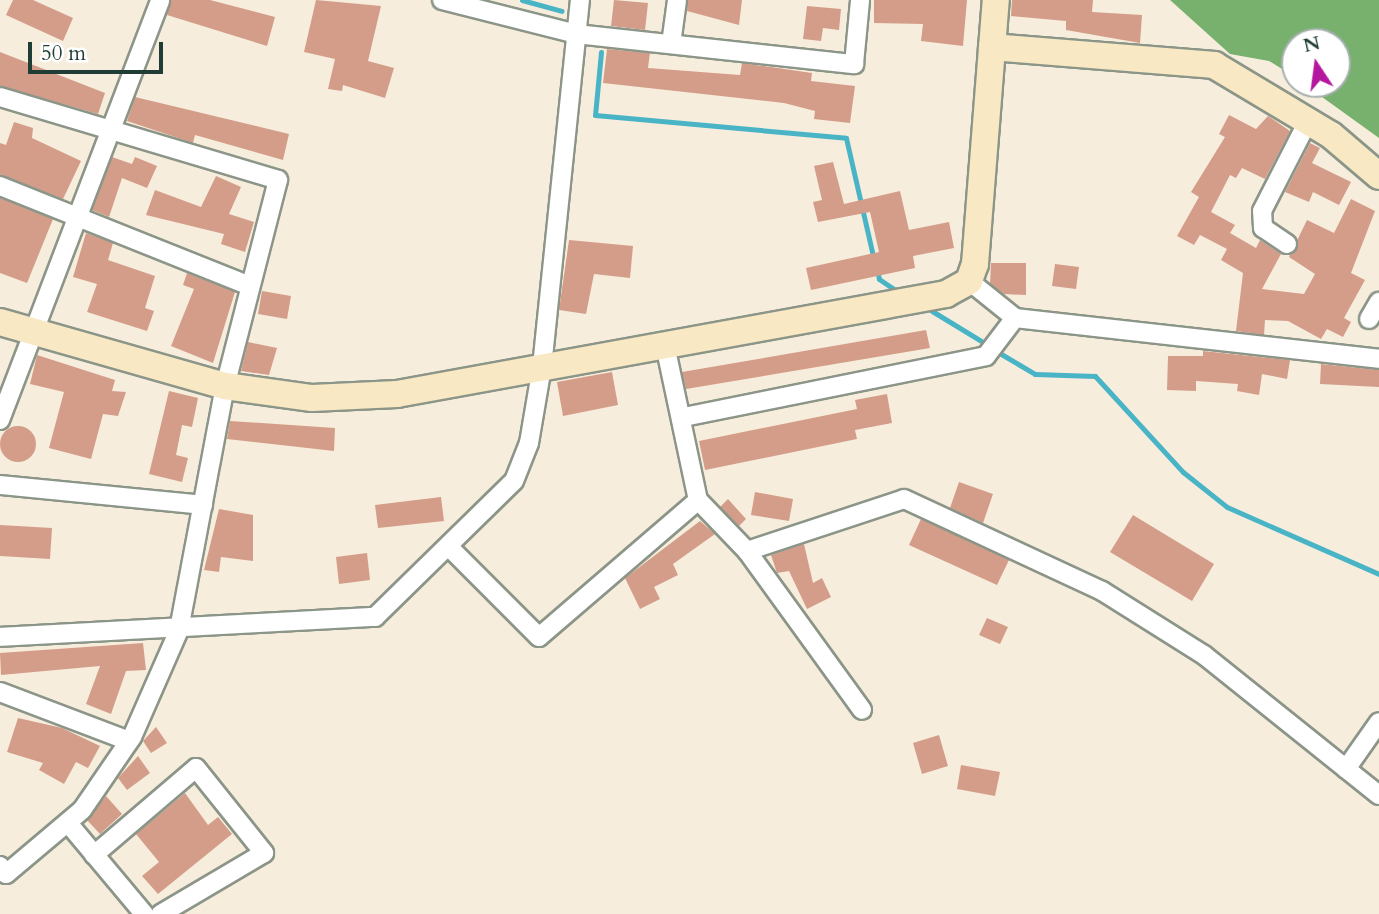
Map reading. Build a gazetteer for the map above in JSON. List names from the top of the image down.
{
  "scale_bar": "50 m",
  "north": "top"
}
